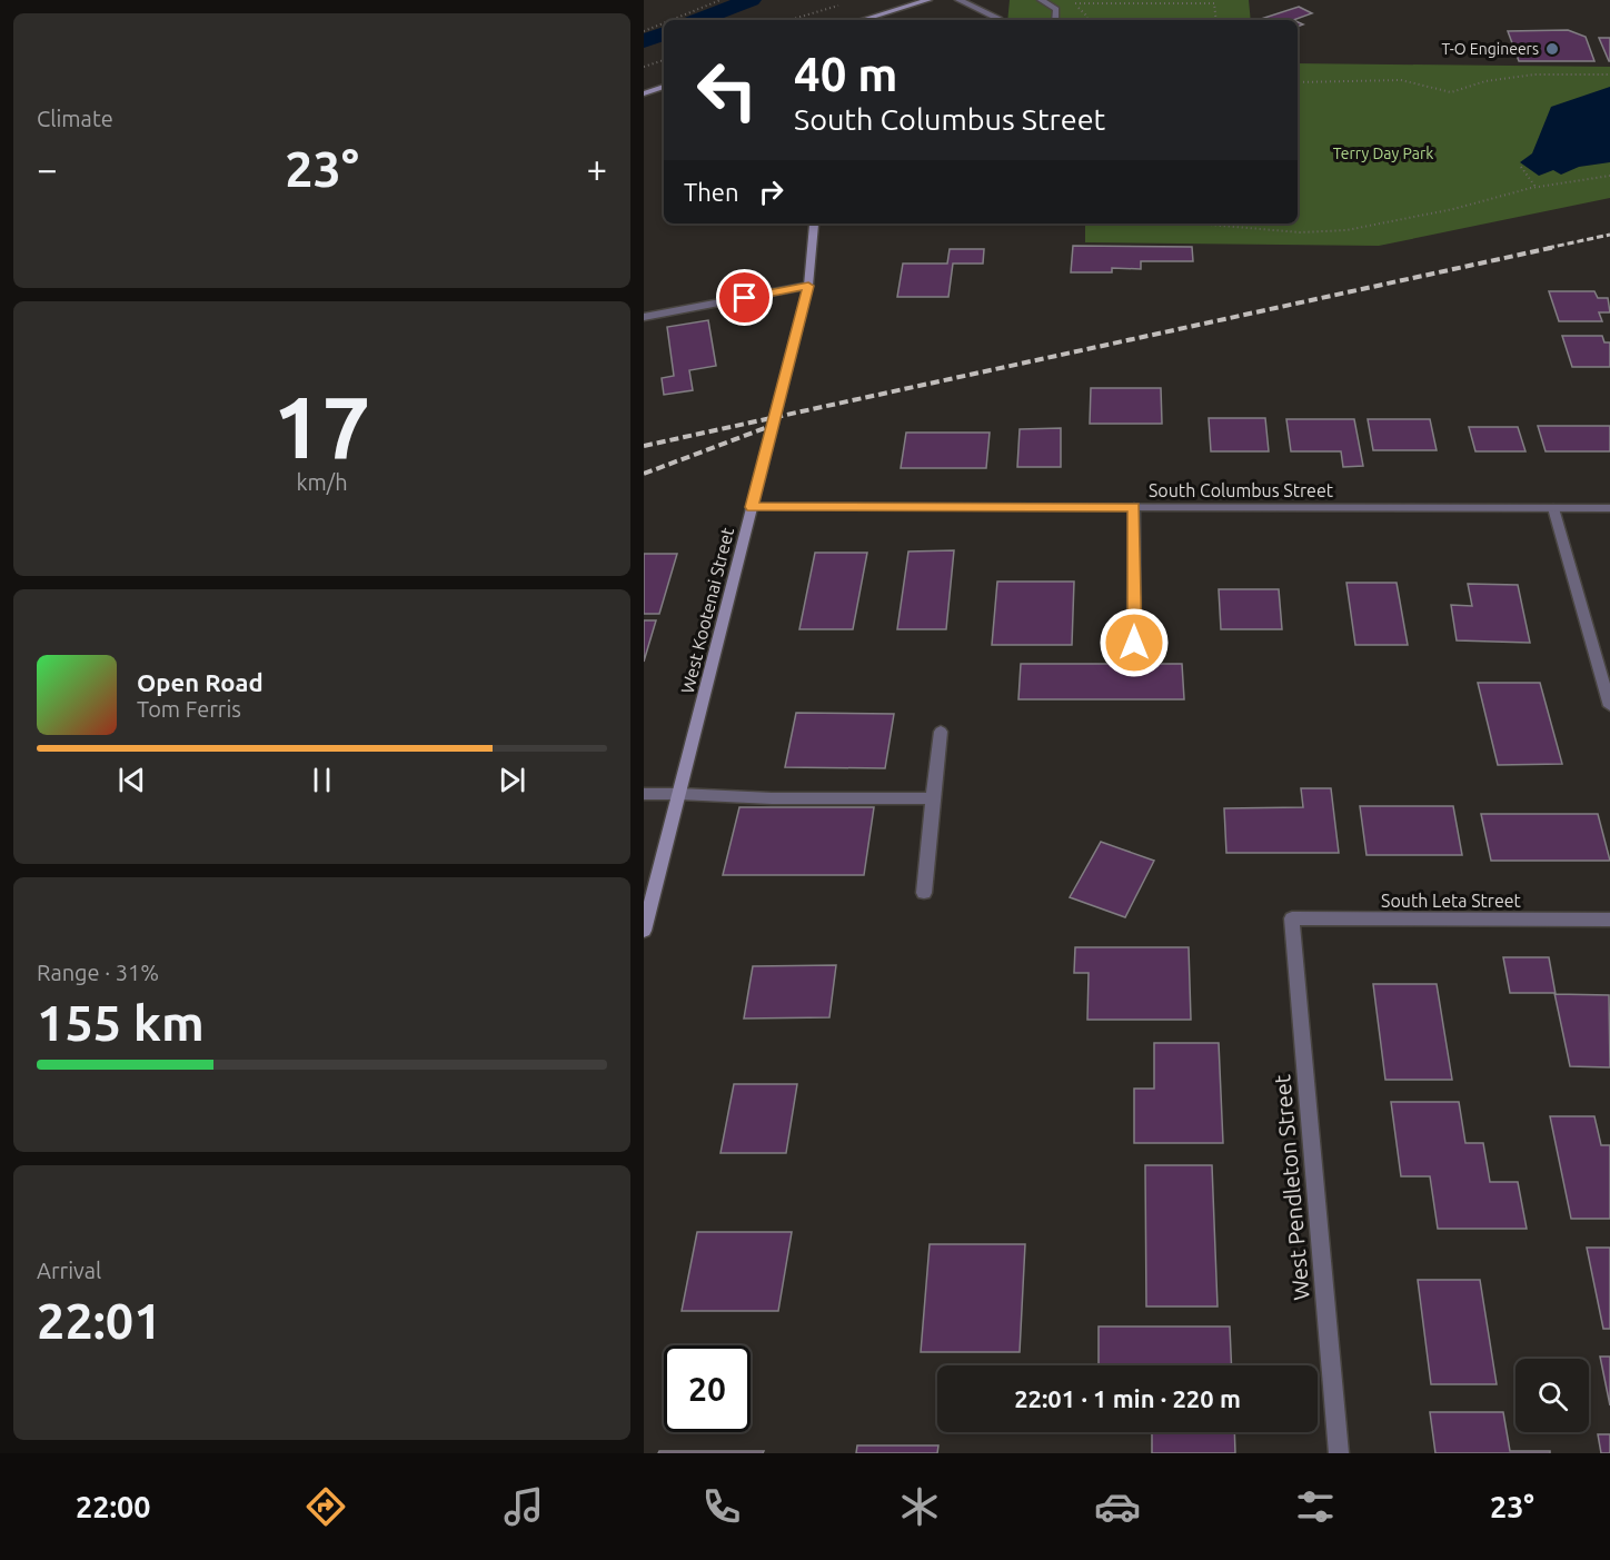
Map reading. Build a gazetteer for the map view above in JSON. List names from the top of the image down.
{
  "streets": {
    "main road": ["West Kootenai Street"],
    "street": ["South Columbus Street", "South Leta Street", "West Pendleton Street"]
  },
  "crossings": [
    ["South Columbus Street", "West Kootenai Street"],
    ["South Leta Street", "West Pendleton Street"]
  ],
  "parks": ["Terry Day Park"],
  "places": ["T-O Engineers"],
  "page": {
    "tile": [
      "Climate",
      ["17", "km/h"],
      ["Range · 31%", "155 km"],
      ["Arrival", "22:01"]
    ],
    "turn": ["40 m", "South Columbus Street"],
    "heat": ["−", "23°", "+"],
    "then": "Then",
    "song": ["Open Road", "Tom Ferris"],
    "limit": "20",
    "trip": "22:01 · 1 min · 220 m",
    "tabs": ["22:00", "23°"]
  }
}
